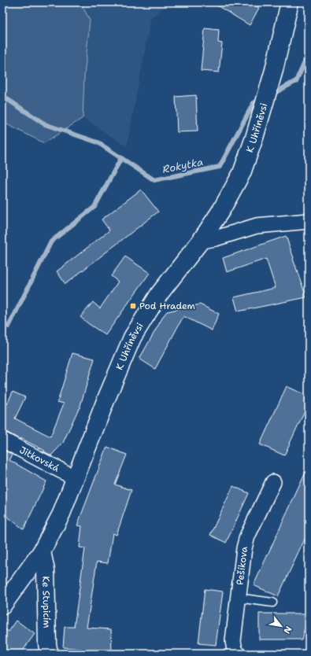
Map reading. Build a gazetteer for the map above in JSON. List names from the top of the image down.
{
  "streets": {
    "street": [
      "K Uhříněvsi",
      "Jitkovská",
      "Pešíkova",
      "Ke Stupicím"
    ]
  },
  "crossings": [
    ["K Uhříněvsi", "Jitkovská"],
    ["K Uhříněvsi", "Ke Stupicím"]
  ],
  "water": ["Rokytka"],
  "places": {
    "transit": ["Pod Hradem"]
  },
  "north": "bottom right"
}
